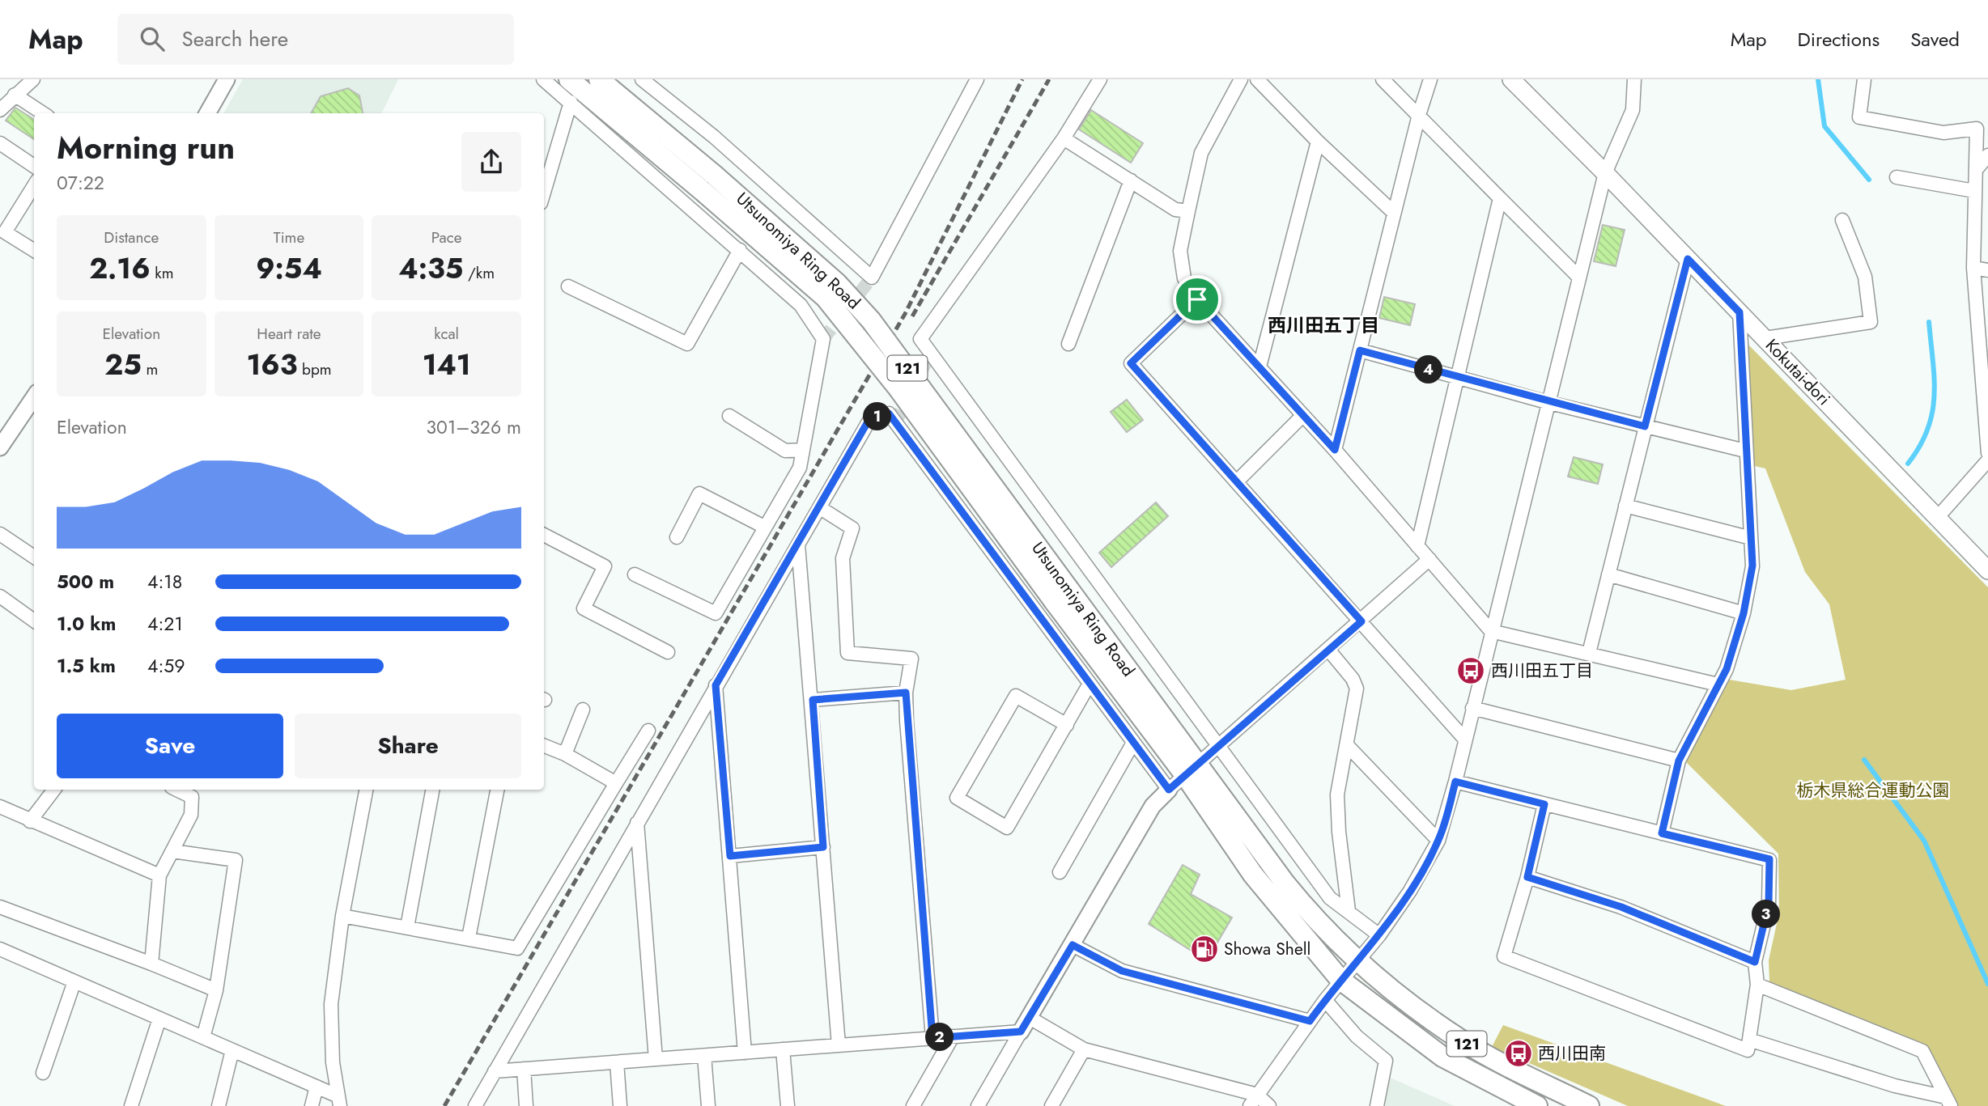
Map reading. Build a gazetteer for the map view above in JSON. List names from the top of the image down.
{
  "streets": {
    "highway": ["Utsunomiya Ring Road", "121"],
    "main road": ["Kokutai-dori"]
  },
  "districts": ["西川田五丁目"],
  "parks": ["栃木県総合運動公園"],
  "places": {
    "bus stop": ["西川田五丁目", "西川田南"],
    "fuel station": ["Showa Shell"]
  },
  "page": {
    "header": "Map",
    "search": "Search here",
    "nav": ["Map", "Directions", "Saved"],
    "heading": ["Morning run", "07:22"],
    "stats": [
      ["Distance", "2.16 km"],
      ["Time", "9:54"],
      ["Pace", "4:35 /km"],
      ["Elevation", "25 m"],
      ["Heart rate", "163 bpm"],
      ["kcal", "141"]
    ],
    "pins": [
      "4",
      "1",
      "3",
      "2"
    ],
    "chart": ["Elevation", "301–326 m"],
    "list": [
      {
        "name": "500 m",
        "note": "4:18"
      },
      {
        "name": "1.0 km",
        "note": "4:21"
      },
      {
        "name": "1.5 km",
        "note": "4:59"
      }
    ],
    "buttons": ["Save", "Share"]
  }
}
